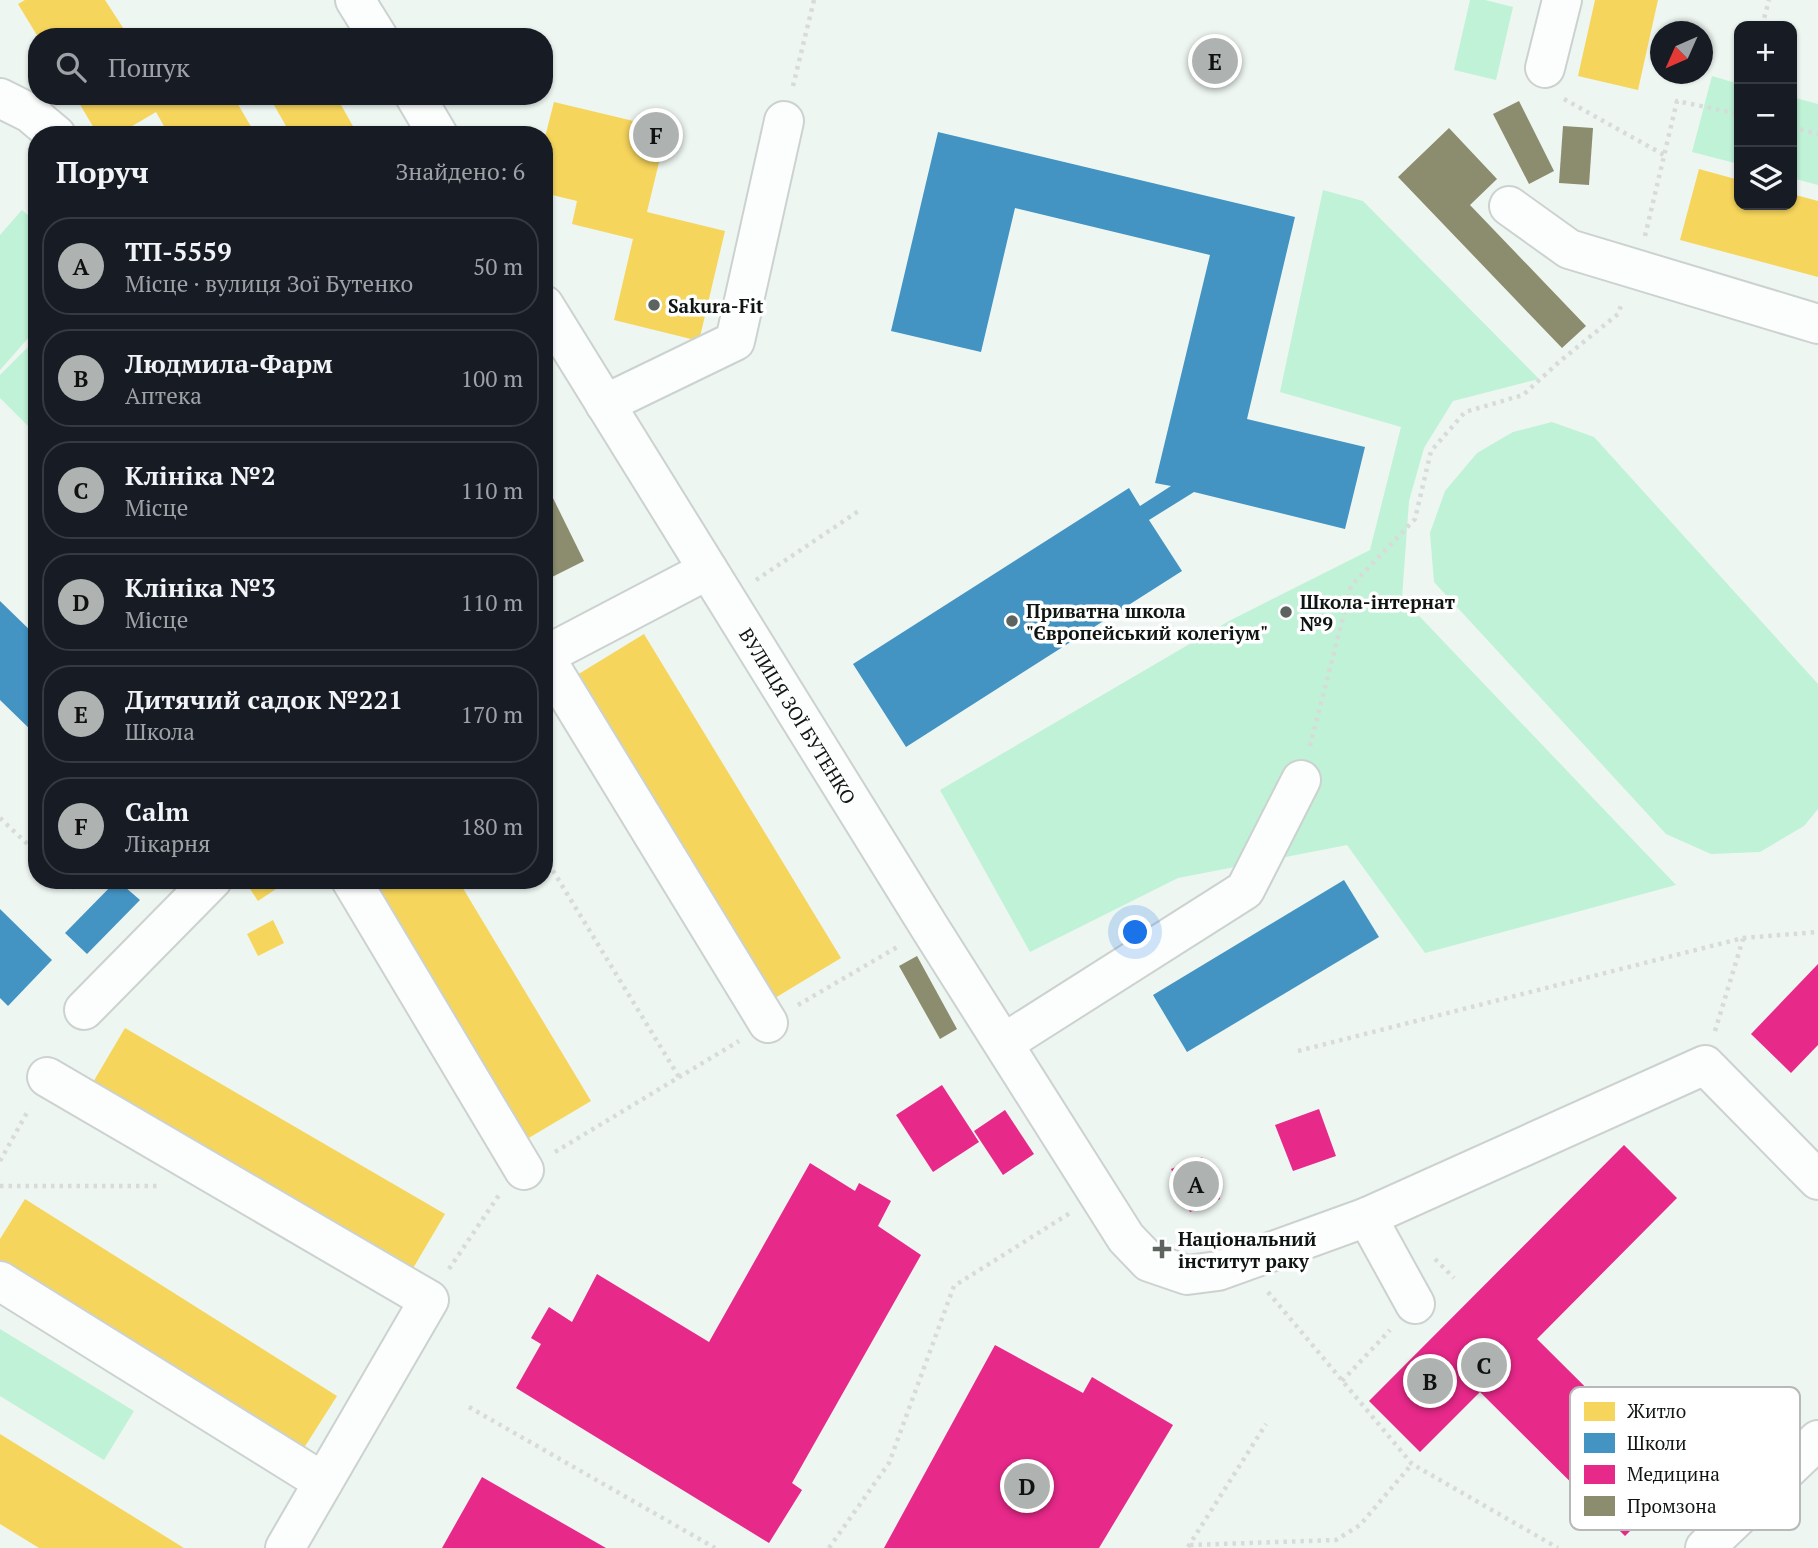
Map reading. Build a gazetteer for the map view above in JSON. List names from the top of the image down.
{
  "streets": {
    "street": ["ВУЛИЦЯ ЗОЇ БУТЕНКО"]
  },
  "places": {
    "other": ["Sakura-Fit", "Школа-інтернат №9", "Приватна школа \"Європейський колегіум\""],
    "health": ["Національний інститут раку"]
  },
  "legend": [
    "Житло",
    "Школи",
    "Медицина",
    "Промзона"
  ],
  "north": "bottom left",
  "page": {
    "map_buttons": ["+", "−"],
    "search": "Пошук",
    "pins": [
      "E",
      "F",
      "A",
      "C",
      "B",
      "D"
    ],
    "heading": ["Поруч", "Знайдено: 6"],
    "list": [
      {
        "mark": "A",
        "name": "ТП-5559",
        "note": "Місце · вулиця Зої Бутенко",
        "value": "50 m"
      },
      {
        "mark": "B",
        "name": "Людмила-Фарм",
        "note": "Аптека",
        "value": "100 m"
      },
      {
        "mark": "C",
        "name": "Клініка №2",
        "note": "Місце",
        "value": "110 m"
      },
      {
        "mark": "D",
        "name": "Клініка №3",
        "note": "Місце",
        "value": "110 m"
      },
      {
        "mark": "E",
        "name": "Дитячий садок №221",
        "note": "Школа",
        "value": "170 m"
      },
      {
        "mark": "F",
        "name": "Calm",
        "note": "Лікарня",
        "value": "180 m"
      }
    ]
  }
}
